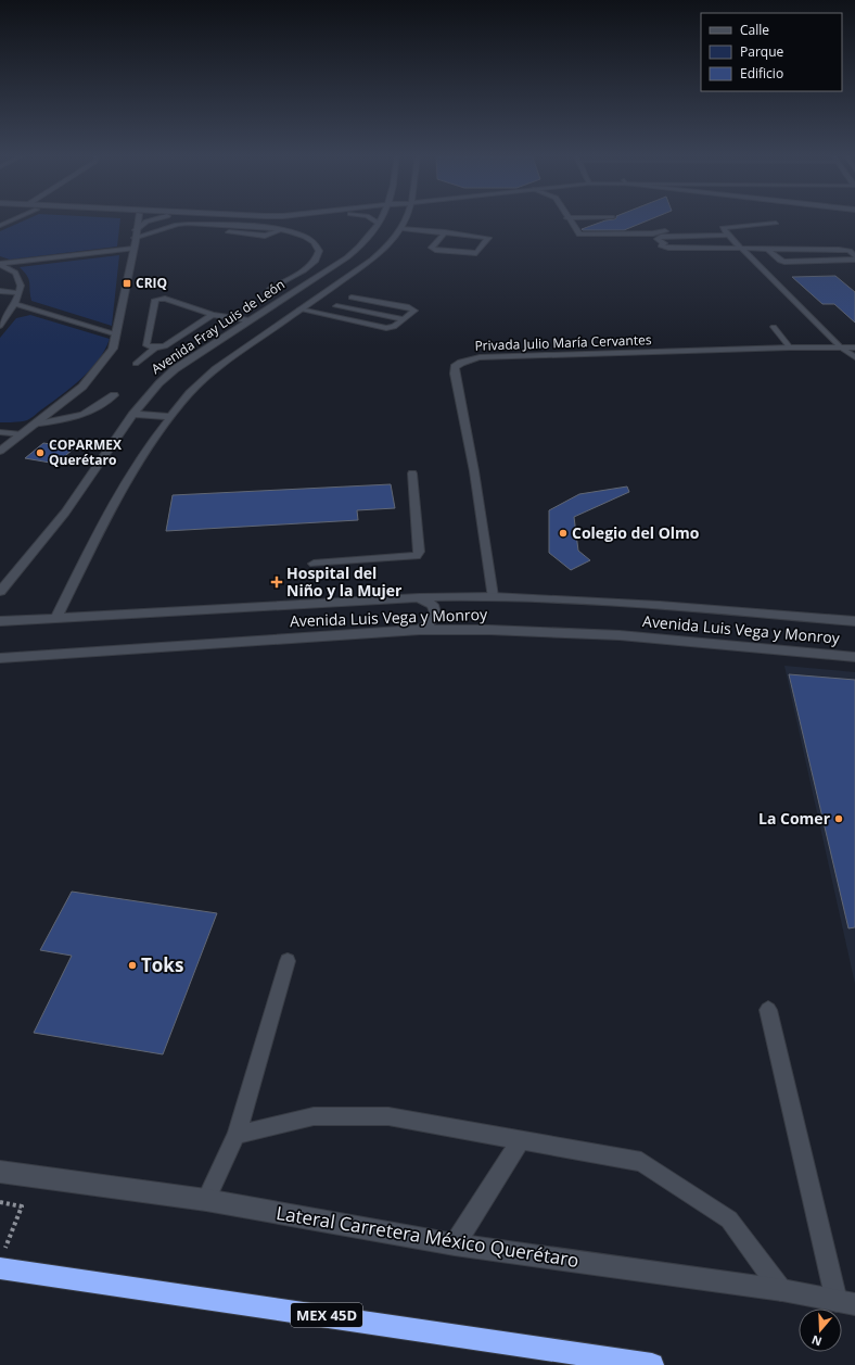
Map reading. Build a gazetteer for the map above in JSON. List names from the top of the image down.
{
  "streets": {
    "highway": ["MEX 45D"],
    "main road": [
      "Avenida Fray Luis de León",
      "Privada Julio María Cervantes",
      "Avenida Luis Vega y Monroy",
      "Lateral Carretera México Querétaro"
    ]
  },
  "crossings": [
    ["Privada Julio María Cervantes", "Avenida Luis Vega y Monroy"]
  ],
  "places": {
    "transit": ["CRIQ"],
    "other": [
      "COPARMEX Querétaro",
      "Colegio del Olmo",
      "La Comer",
      "Toks"
    ],
    "health": ["Hospital del Niño y la Mujer"]
  },
  "legend": ["Calle", "Parque", "Edificio"],
  "north": "bottom"
}
